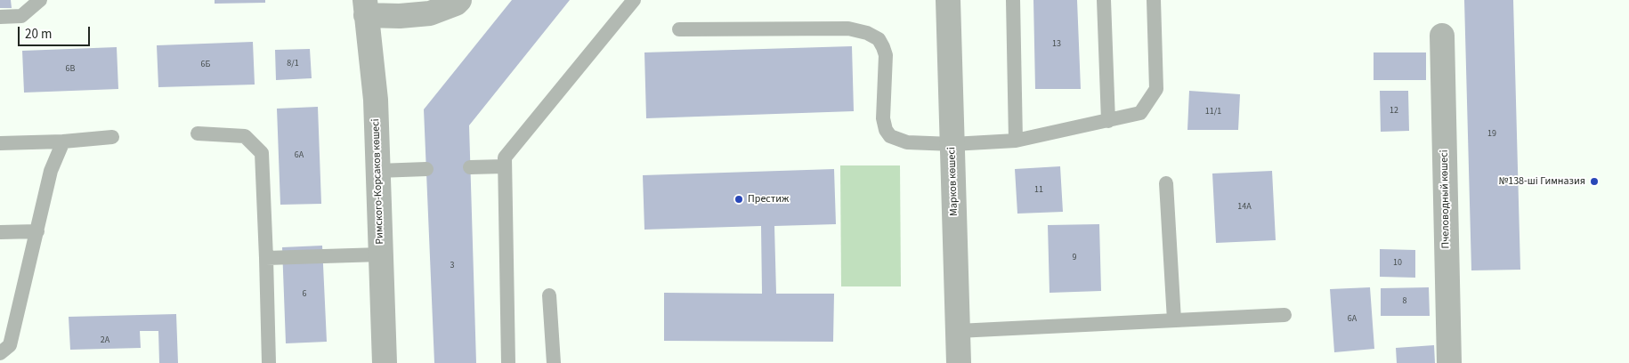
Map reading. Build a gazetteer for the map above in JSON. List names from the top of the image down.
{
  "streets": {
    "street": ["Римского-Корсаков көшесі", "Марков көшесі", "Пчеловодный көшесі"]
  },
  "places": ["№138-ші Гимназия", "Престиж"],
  "house_numbers": [
    "13",
    "8/1",
    "6Б",
    "6В",
    "12",
    "11/1",
    "19",
    "6А",
    "11",
    "14А",
    "9",
    "10",
    "3",
    "6",
    "8",
    "6А",
    "2А"
  ],
  "scale_bar": "20 m"
}
